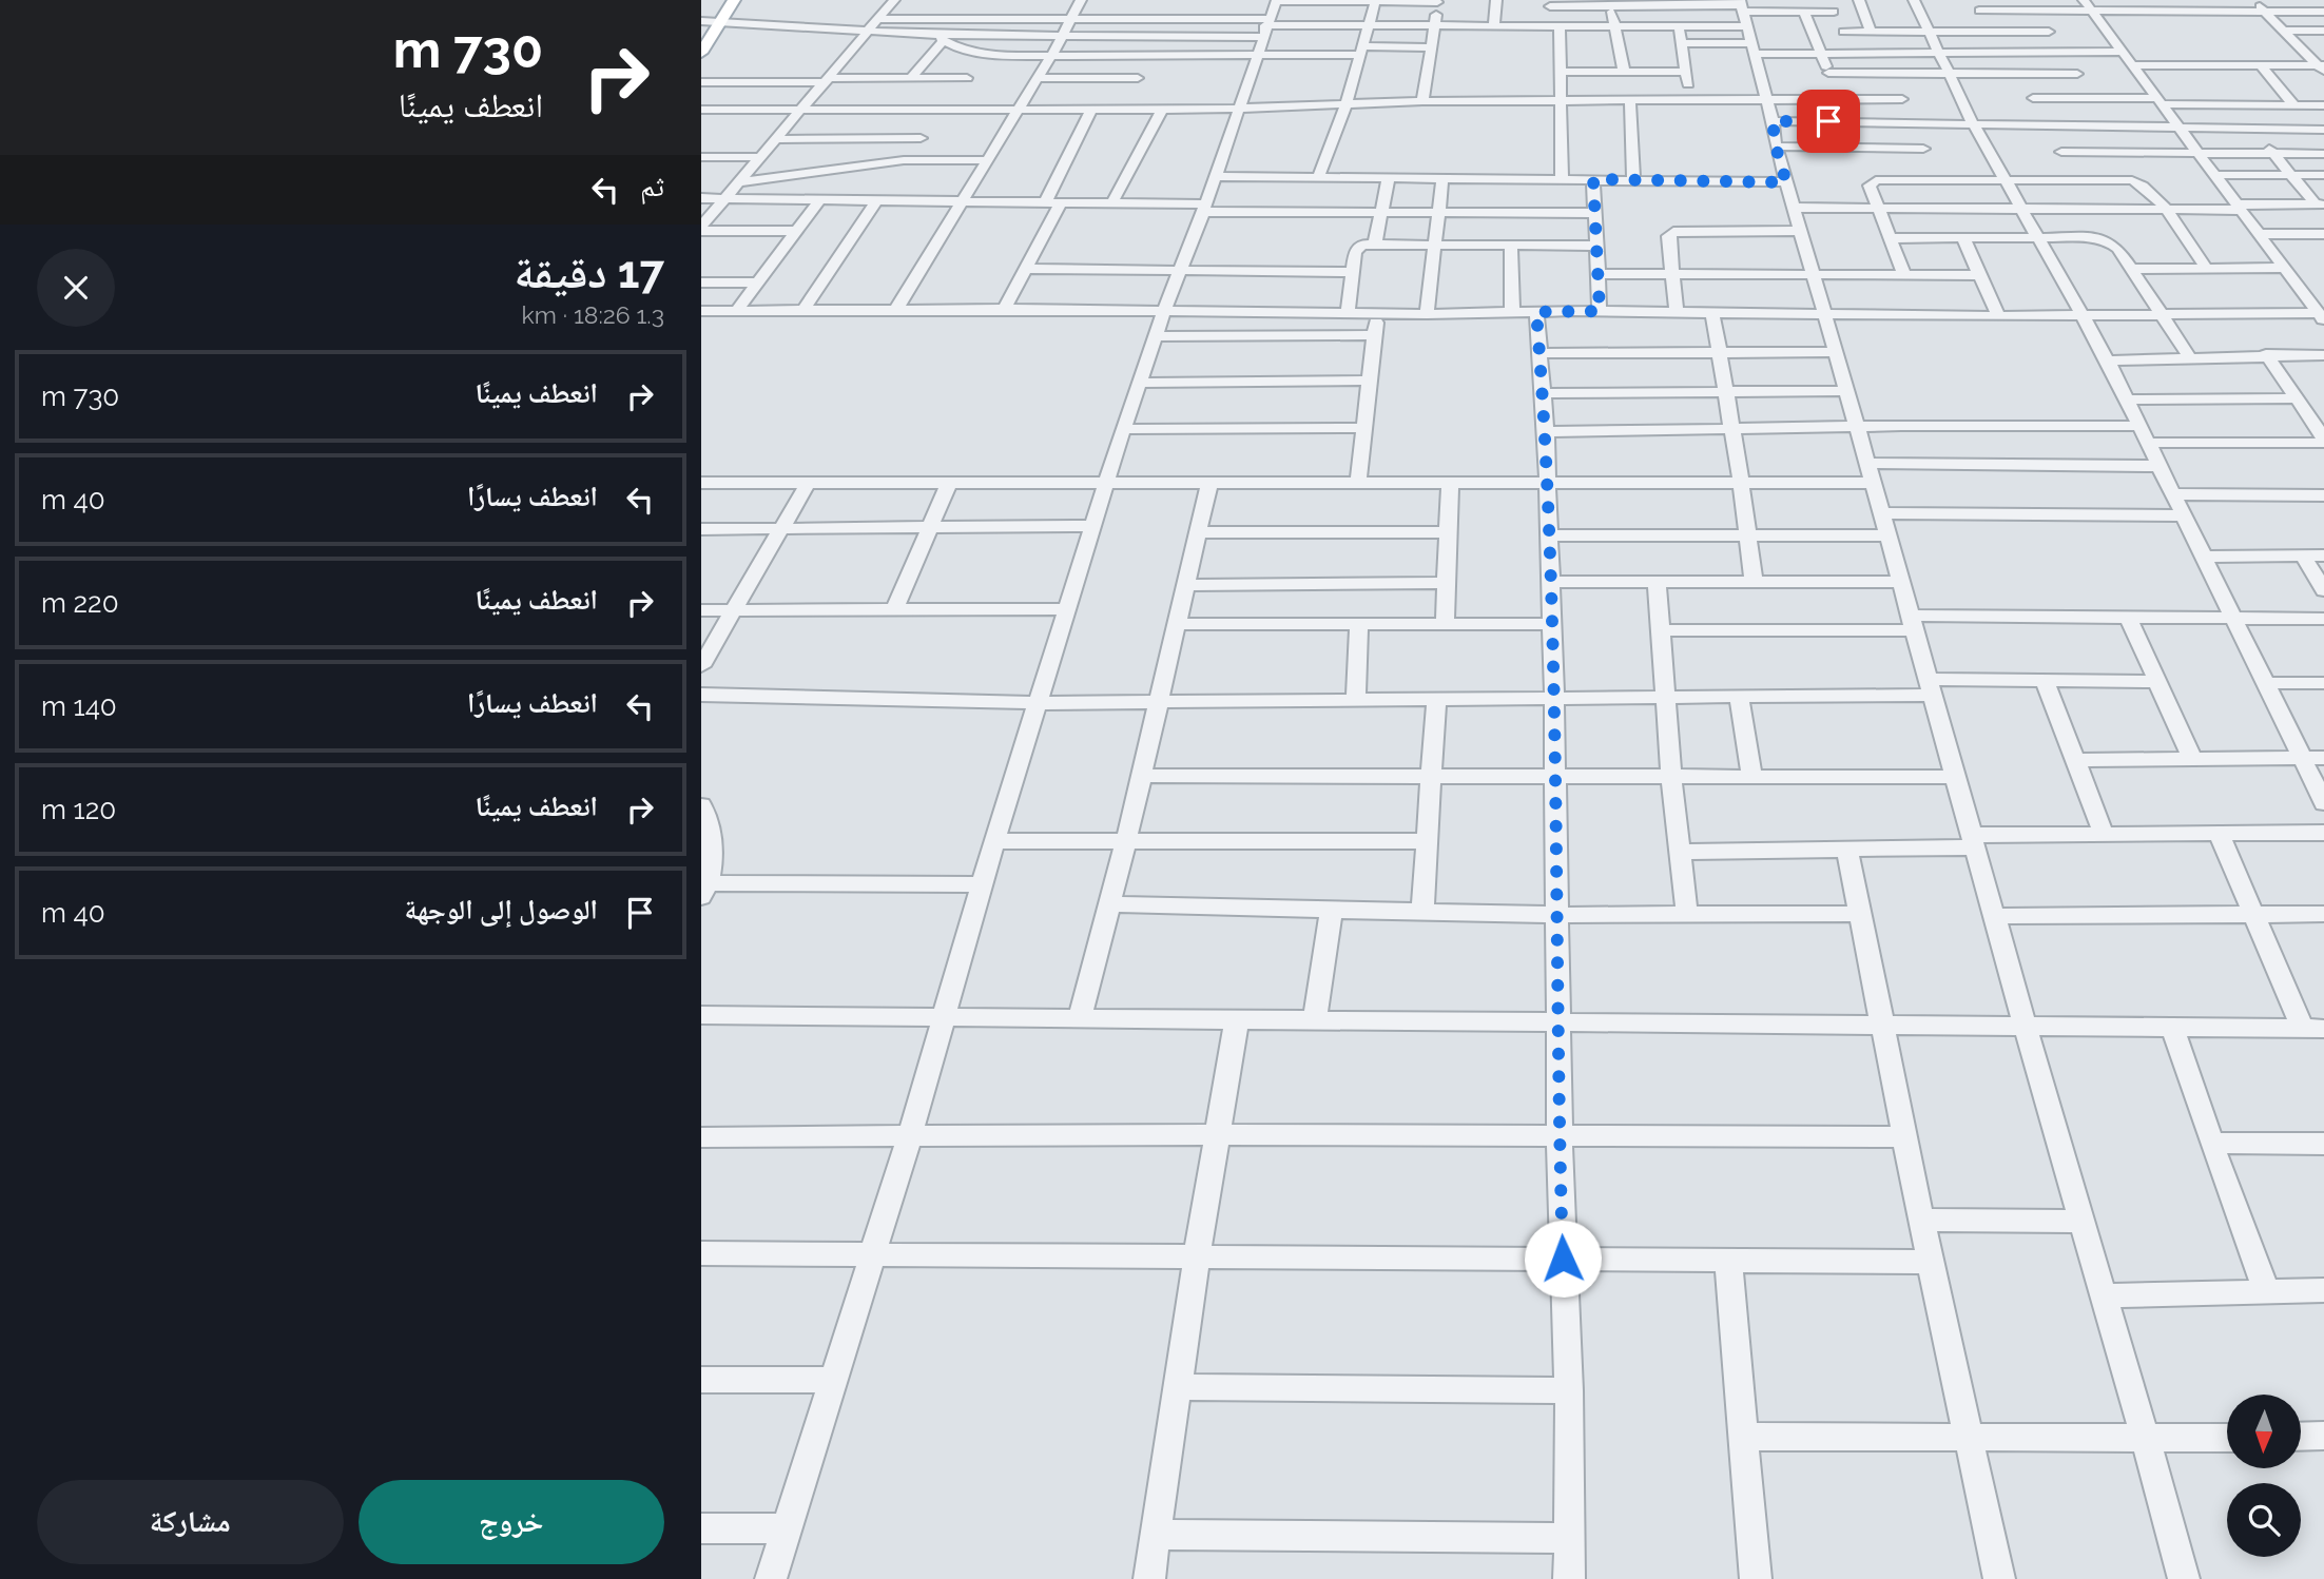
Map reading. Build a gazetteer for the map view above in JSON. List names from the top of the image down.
{
  "north": "bottom",
  "page": {
    "turn": ["730 m", "انعطف يمينًا"],
    "then": "ثم",
    "heading": ["17 دقيقة", "1.3 km · 18:26"],
    "list": [
      {
        "name": "انعطف يمينًا",
        "value": "730 m"
      },
      {
        "name": "انعطف يسارًا",
        "value": "40 m"
      },
      {
        "name": "انعطف يمينًا",
        "value": "220 m"
      },
      {
        "name": "انعطف يسارًا",
        "value": "140 m"
      },
      {
        "name": "انعطف يمينًا",
        "value": "120 m"
      },
      {
        "name": "الوصول إلى الوجهة",
        "value": "40 m"
      }
    ],
    "buttons": ["خروج", "مشاركة"]
  }
}
